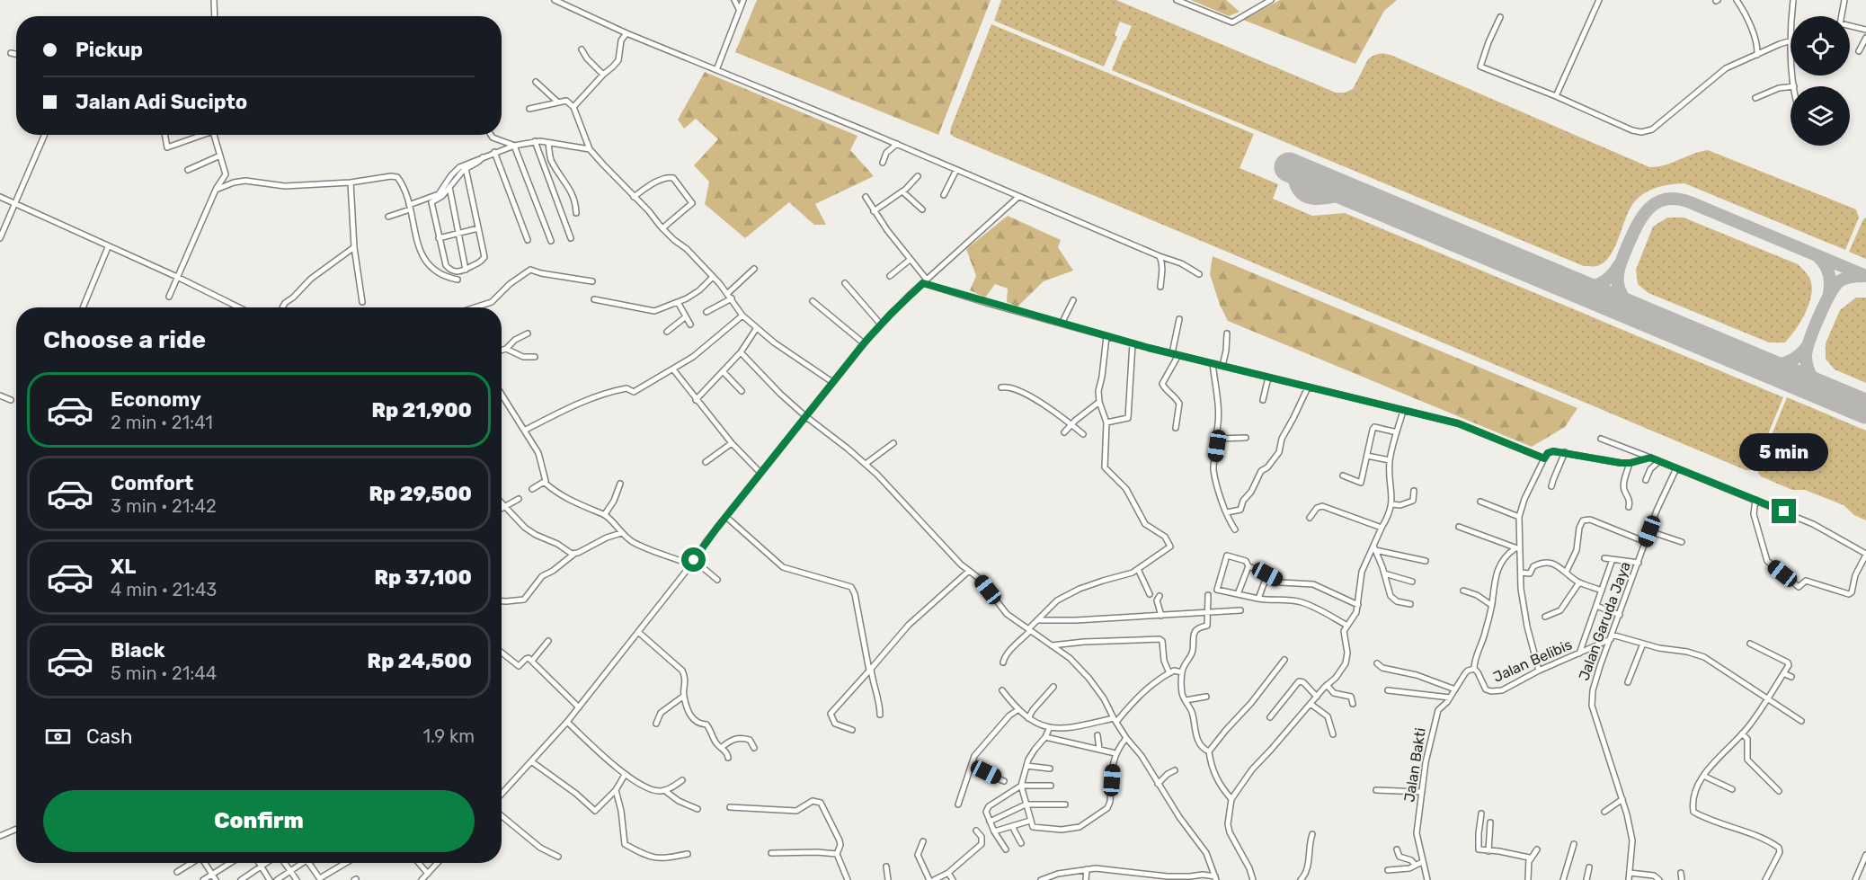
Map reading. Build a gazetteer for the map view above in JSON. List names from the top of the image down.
{
  "streets": {
    "street": ["Jalan Garuda Jaya", "Jalan Belibis", "Jalan Bakti"]
  },
  "crossings": [
    ["Jalan Garuda Jaya", "Jalan Belibis"],
    ["Jalan Belibis", "Jalan Bakti"]
  ],
  "page": {
    "banner": ["Pickup", "Jalan Adi Sucipto"],
    "heading": "Choose a ride",
    "list": [
      {
        "name": "Economy",
        "note": "2 min · 21:41",
        "value": "Rp 21,900"
      },
      {
        "name": "Comfort",
        "note": "3 min · 21:42",
        "value": "Rp 29,500"
      },
      {
        "name": "XL",
        "note": "4 min · 21:43",
        "value": "Rp 37,100"
      },
      {
        "name": "Black",
        "note": "5 min · 21:44",
        "value": "Rp 24,500"
      }
    ],
    "bubble": "5 min",
    "pay": ["Cash", "1.9 km"],
    "buttons": "Confirm"
  }
}
